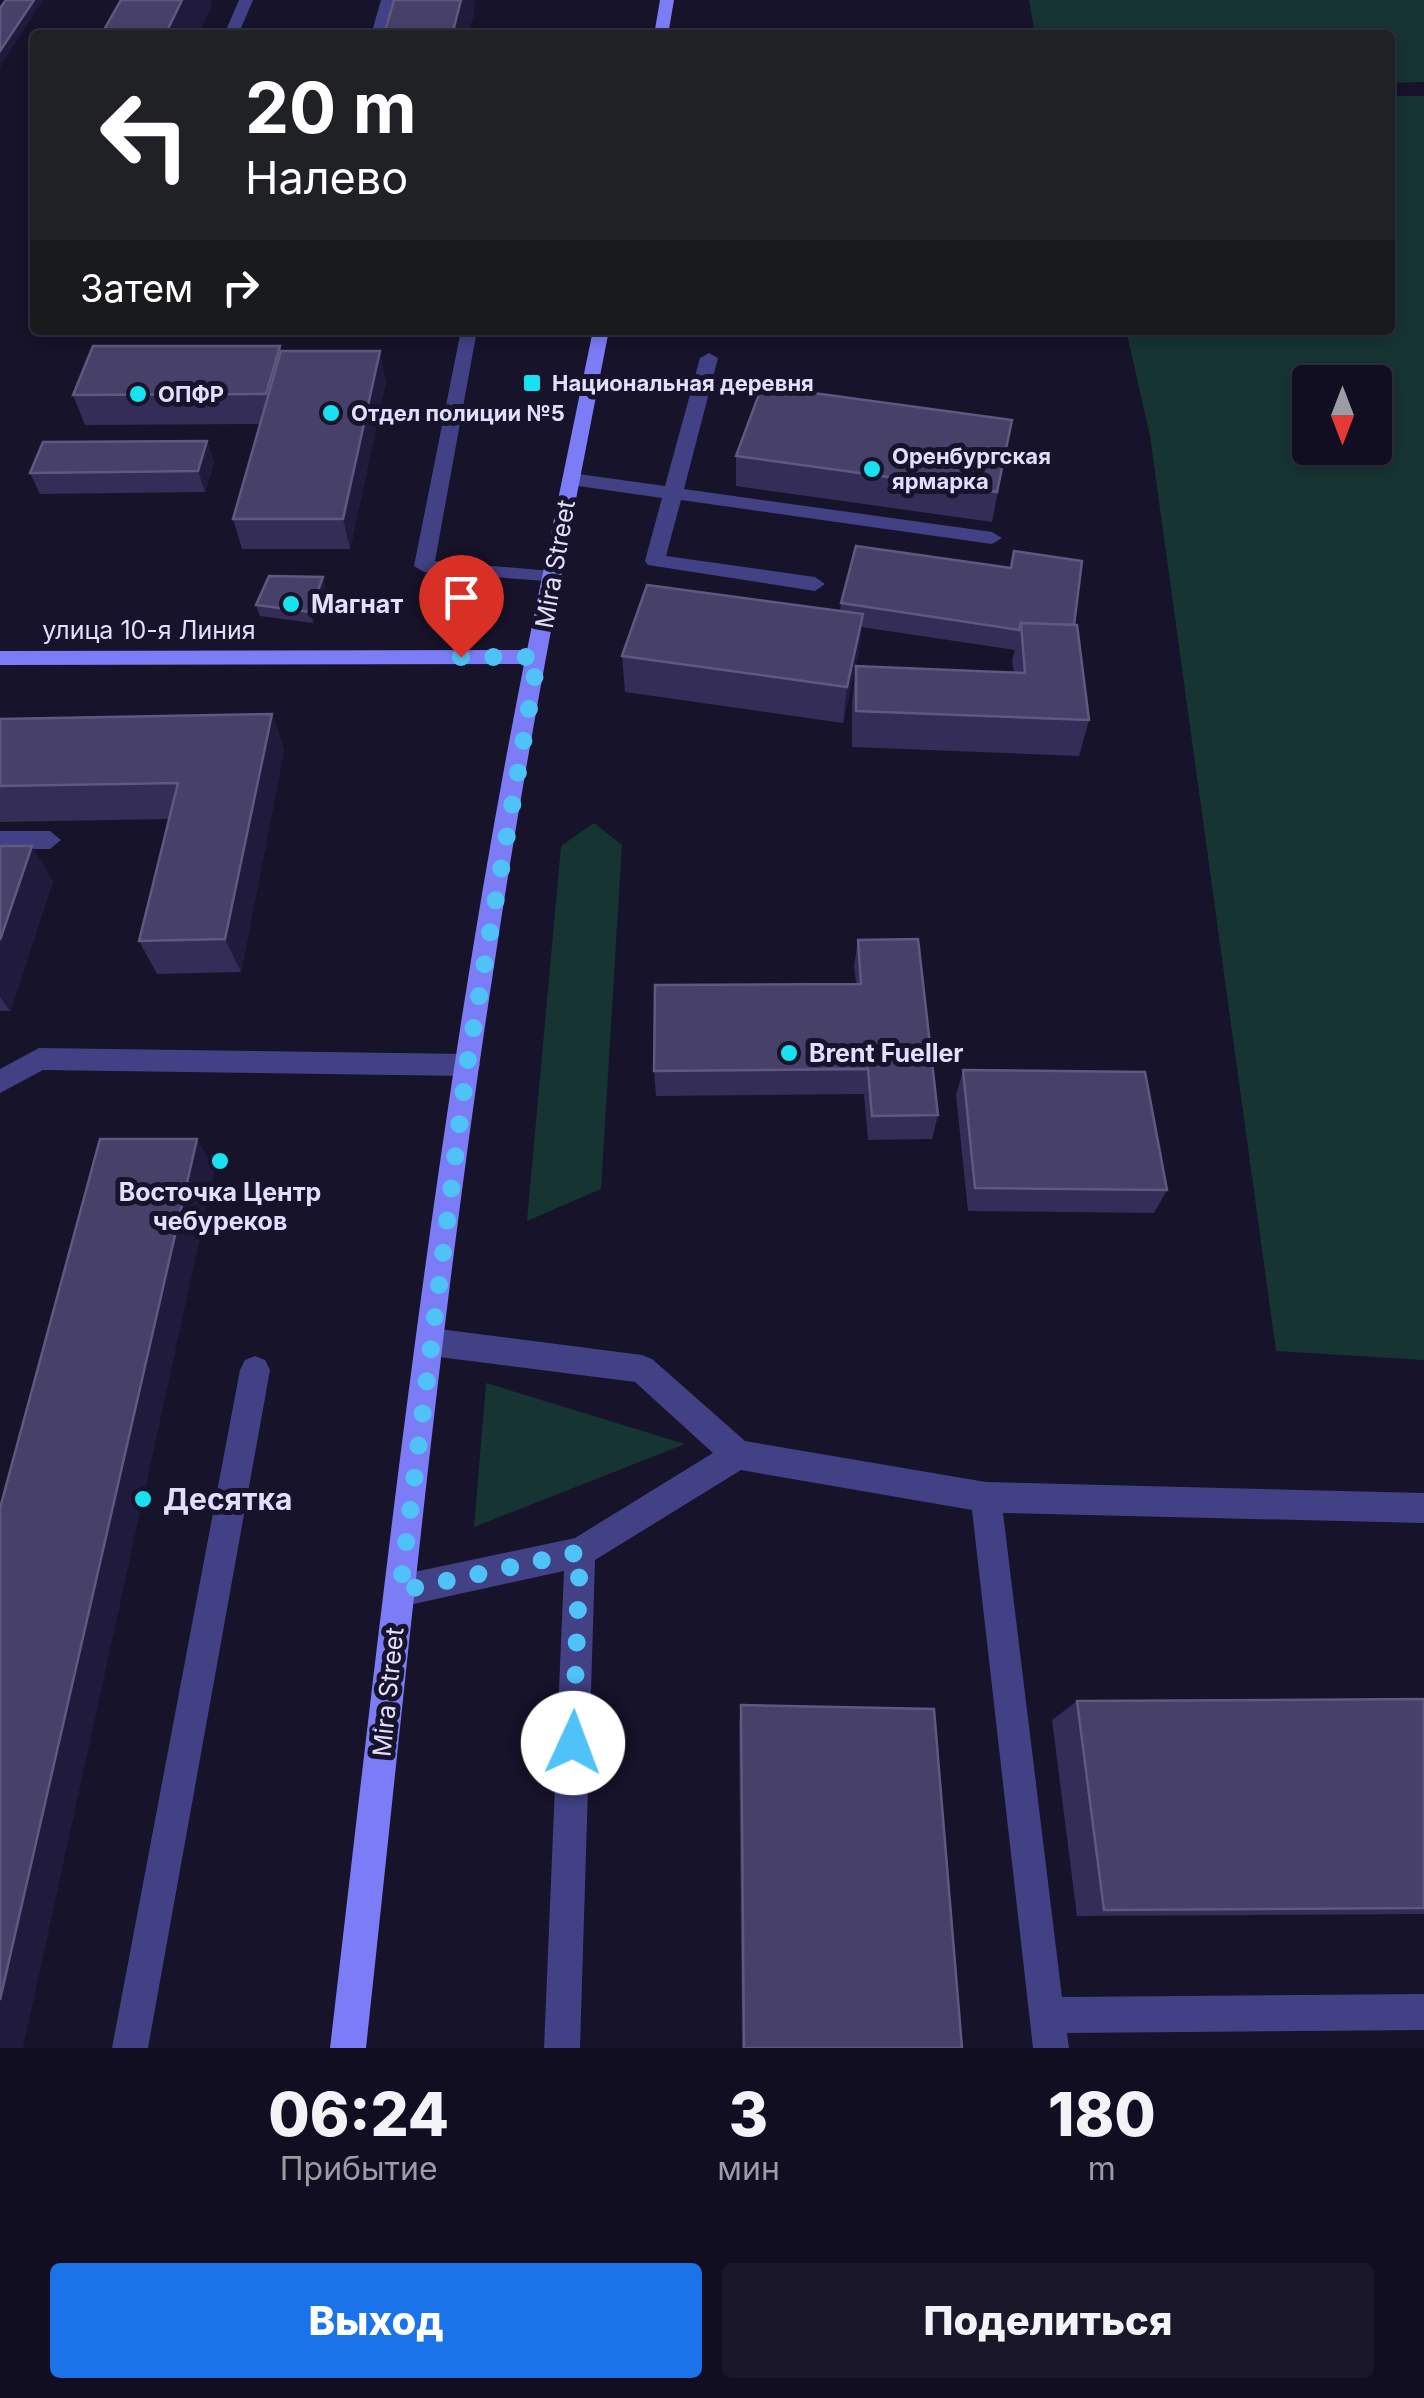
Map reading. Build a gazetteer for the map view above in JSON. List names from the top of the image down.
{
  "streets": {
    "main road": ["Mira Street", "улица 10-я Линия"]
  },
  "crossings": [
    ["Mira Street", "улица 10-я Линия"]
  ],
  "places": {
    "transit": ["Национальная деревня"],
    "other": [
      "ОПФР",
      "Отдел полиции №5",
      "Оренбургская ярмарка",
      "Магнат",
      "Brent Fueller",
      "Восточка Центр чебуреков",
      "Десятка"
    ]
  },
  "north": "bottom",
  "page": {
    "turn": ["20 m", "Налево"],
    "then": "Затем",
    "eta": [
      "06:24",
      "Прибытие",
      "3",
      "мин",
      "180",
      "m"
    ],
    "buttons": ["Выход", "Поделиться"]
  }
}
